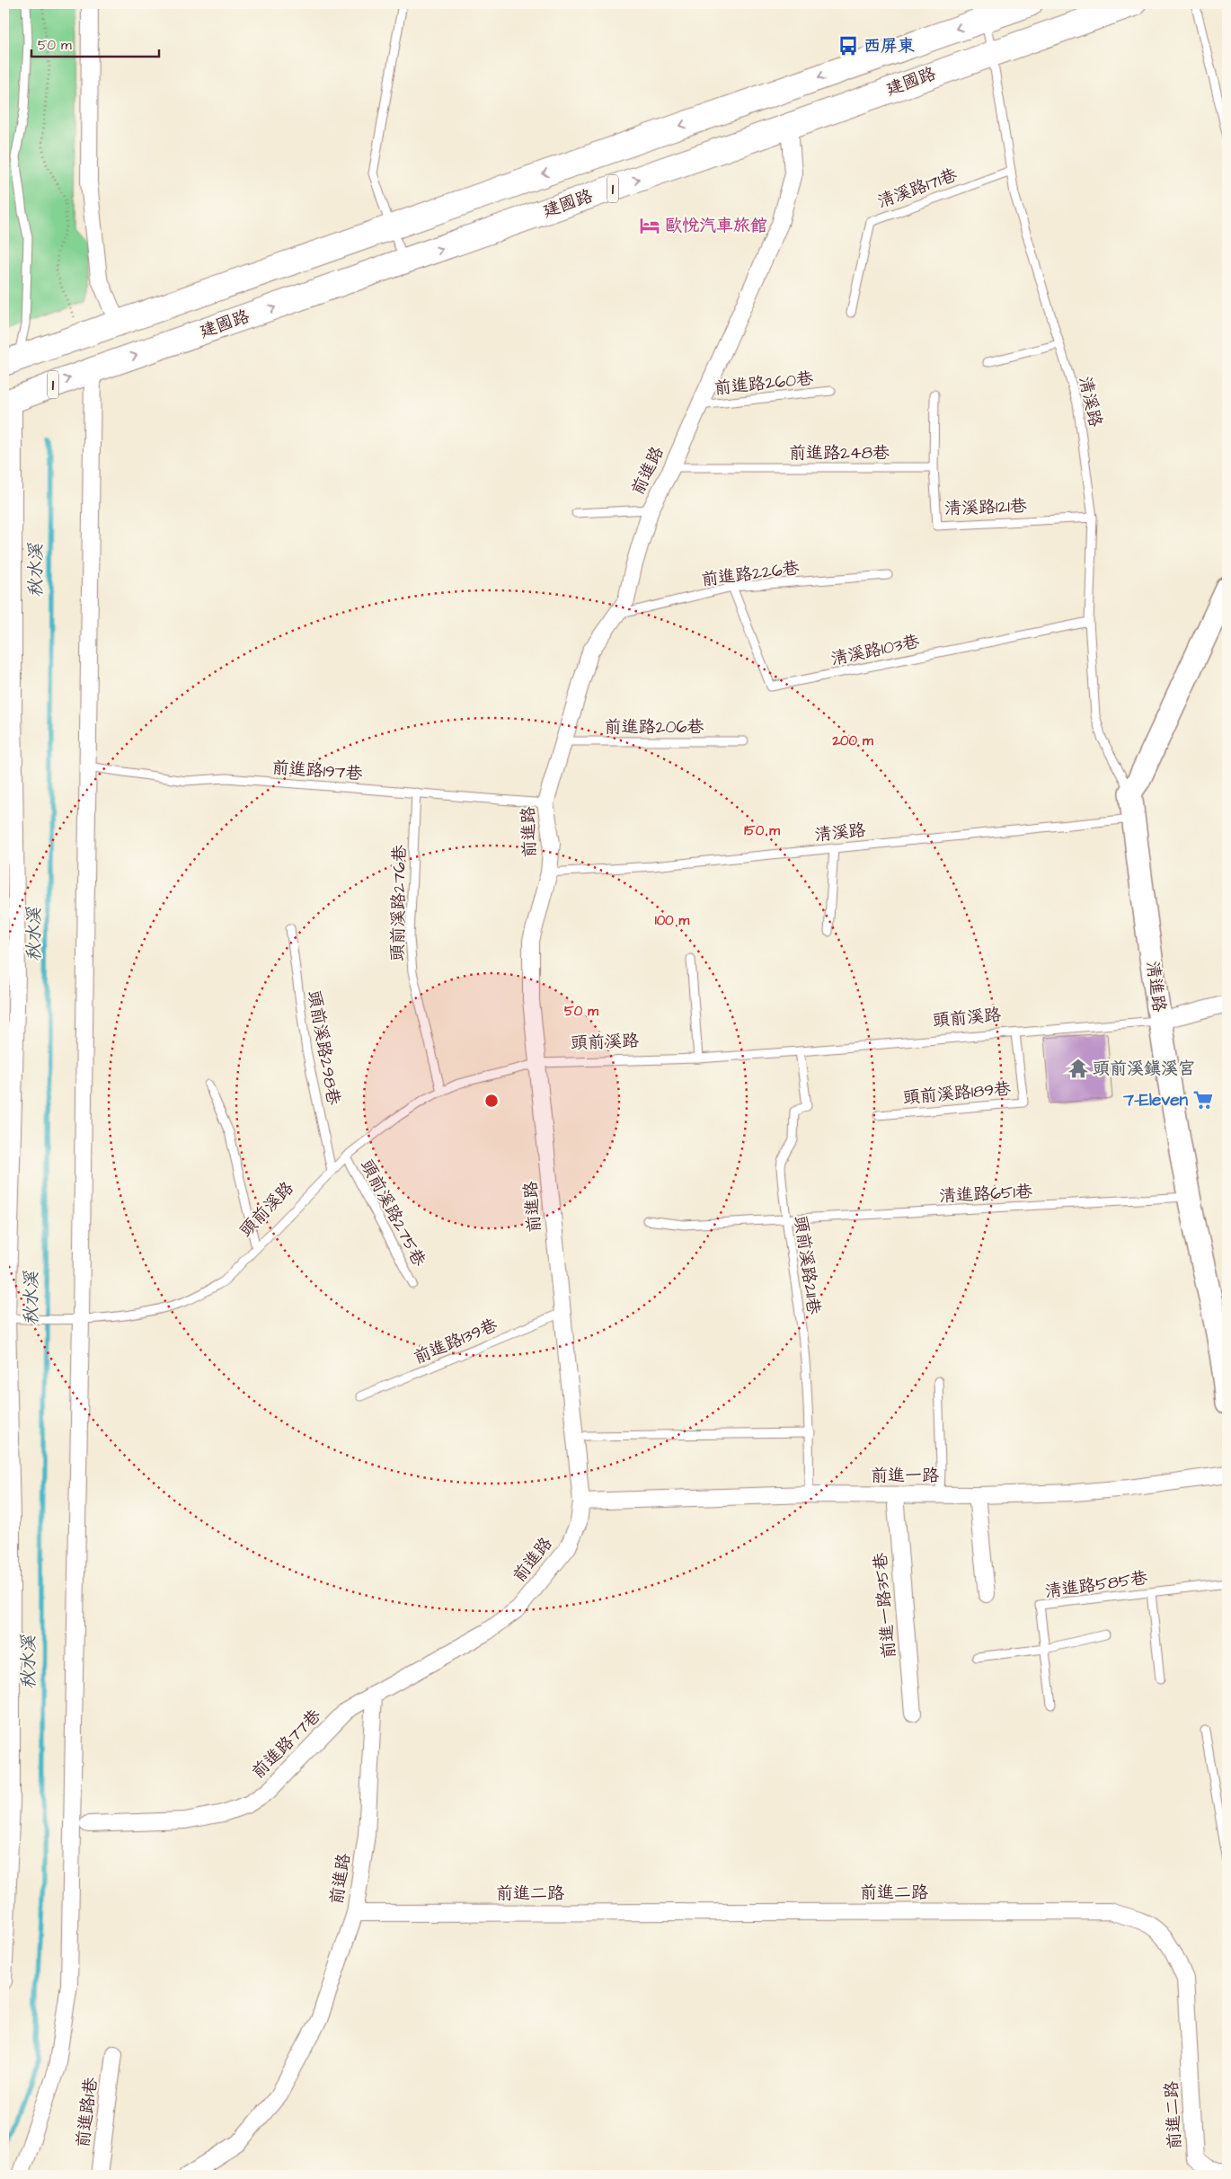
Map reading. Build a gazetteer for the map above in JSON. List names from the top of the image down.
{
  "streets": {
    "main road": ["建國路", "1"],
    "street": [
      "前進路",
      "清進路",
      "頭前溪路",
      "前進一路",
      "前進一路35巷",
      "前進路77巷",
      "前進二路",
      "前進路1巷"
    ],
    "lane": [
      "清溪路171巷",
      "前進路260巷",
      "清溪路",
      "前進路248巷",
      "清溪路121巷",
      "前進路226巷",
      "清溪路103巷",
      "前進路206巷",
      "前進路197巷",
      "頭前溪路276巷",
      "頭前溪路298巷",
      "頭前溪路189巷",
      "清進路651巷",
      "頭前溪路275巷",
      "頭前溪路211巷",
      "前進路139巷",
      "清進路585巷"
    ]
  },
  "crossings": [
    ["建國路", "清溪路"],
    ["建國路", "前進路"],
    ["清溪路171巷", "清溪路"],
    ["前進路260巷", "前進路"],
    ["清溪路", "前進路"],
    ["清溪路", "清溪路121巷"],
    ["清溪路", "清溪路103巷"],
    ["清溪路", "清進路"],
    ["前進路248巷", "前進路"],
    ["前進路248巷", "清溪路121巷"],
    ["前進路", "前進路226巷"],
    ["前進路", "前進路206巷"],
    ["前進路", "前進路197巷"],
    ["前進路", "頭前溪路"],
    ["前進路", "前進路139巷"],
    ["前進路", "前進一路"],
    ["前進路", "前進路77巷"],
    ["前進路", "前進二路"],
    ["前進路226巷", "清溪路103巷"],
    ["前進路197巷", "頭前溪路276巷"],
    ["頭前溪路276巷", "頭前溪路"],
    ["清進路", "頭前溪路"],
    ["清進路", "清進路651巷"],
    ["頭前溪路", "頭前溪路298巷"],
    ["頭前溪路", "頭前溪路189巷"],
    ["頭前溪路", "頭前溪路275巷"],
    ["頭前溪路", "頭前溪路211巷"],
    ["清進路651巷", "頭前溪路211巷"],
    ["頭前溪路211巷", "前進一路"],
    ["前進一路", "前進一路35巷"]
  ],
  "water": ["秋水溪"],
  "places": {
    "bus stop": ["西屏東"],
    "hotel": ["歐悅汽車旅館"],
    "temple": ["頭前溪鎮溪宮"],
    "supermarket": ["7-Eleven"]
  },
  "scale_bar": "50 m",
  "rings": [
    "200 m",
    "150 m",
    "100 m",
    "50 m"
  ]
}
